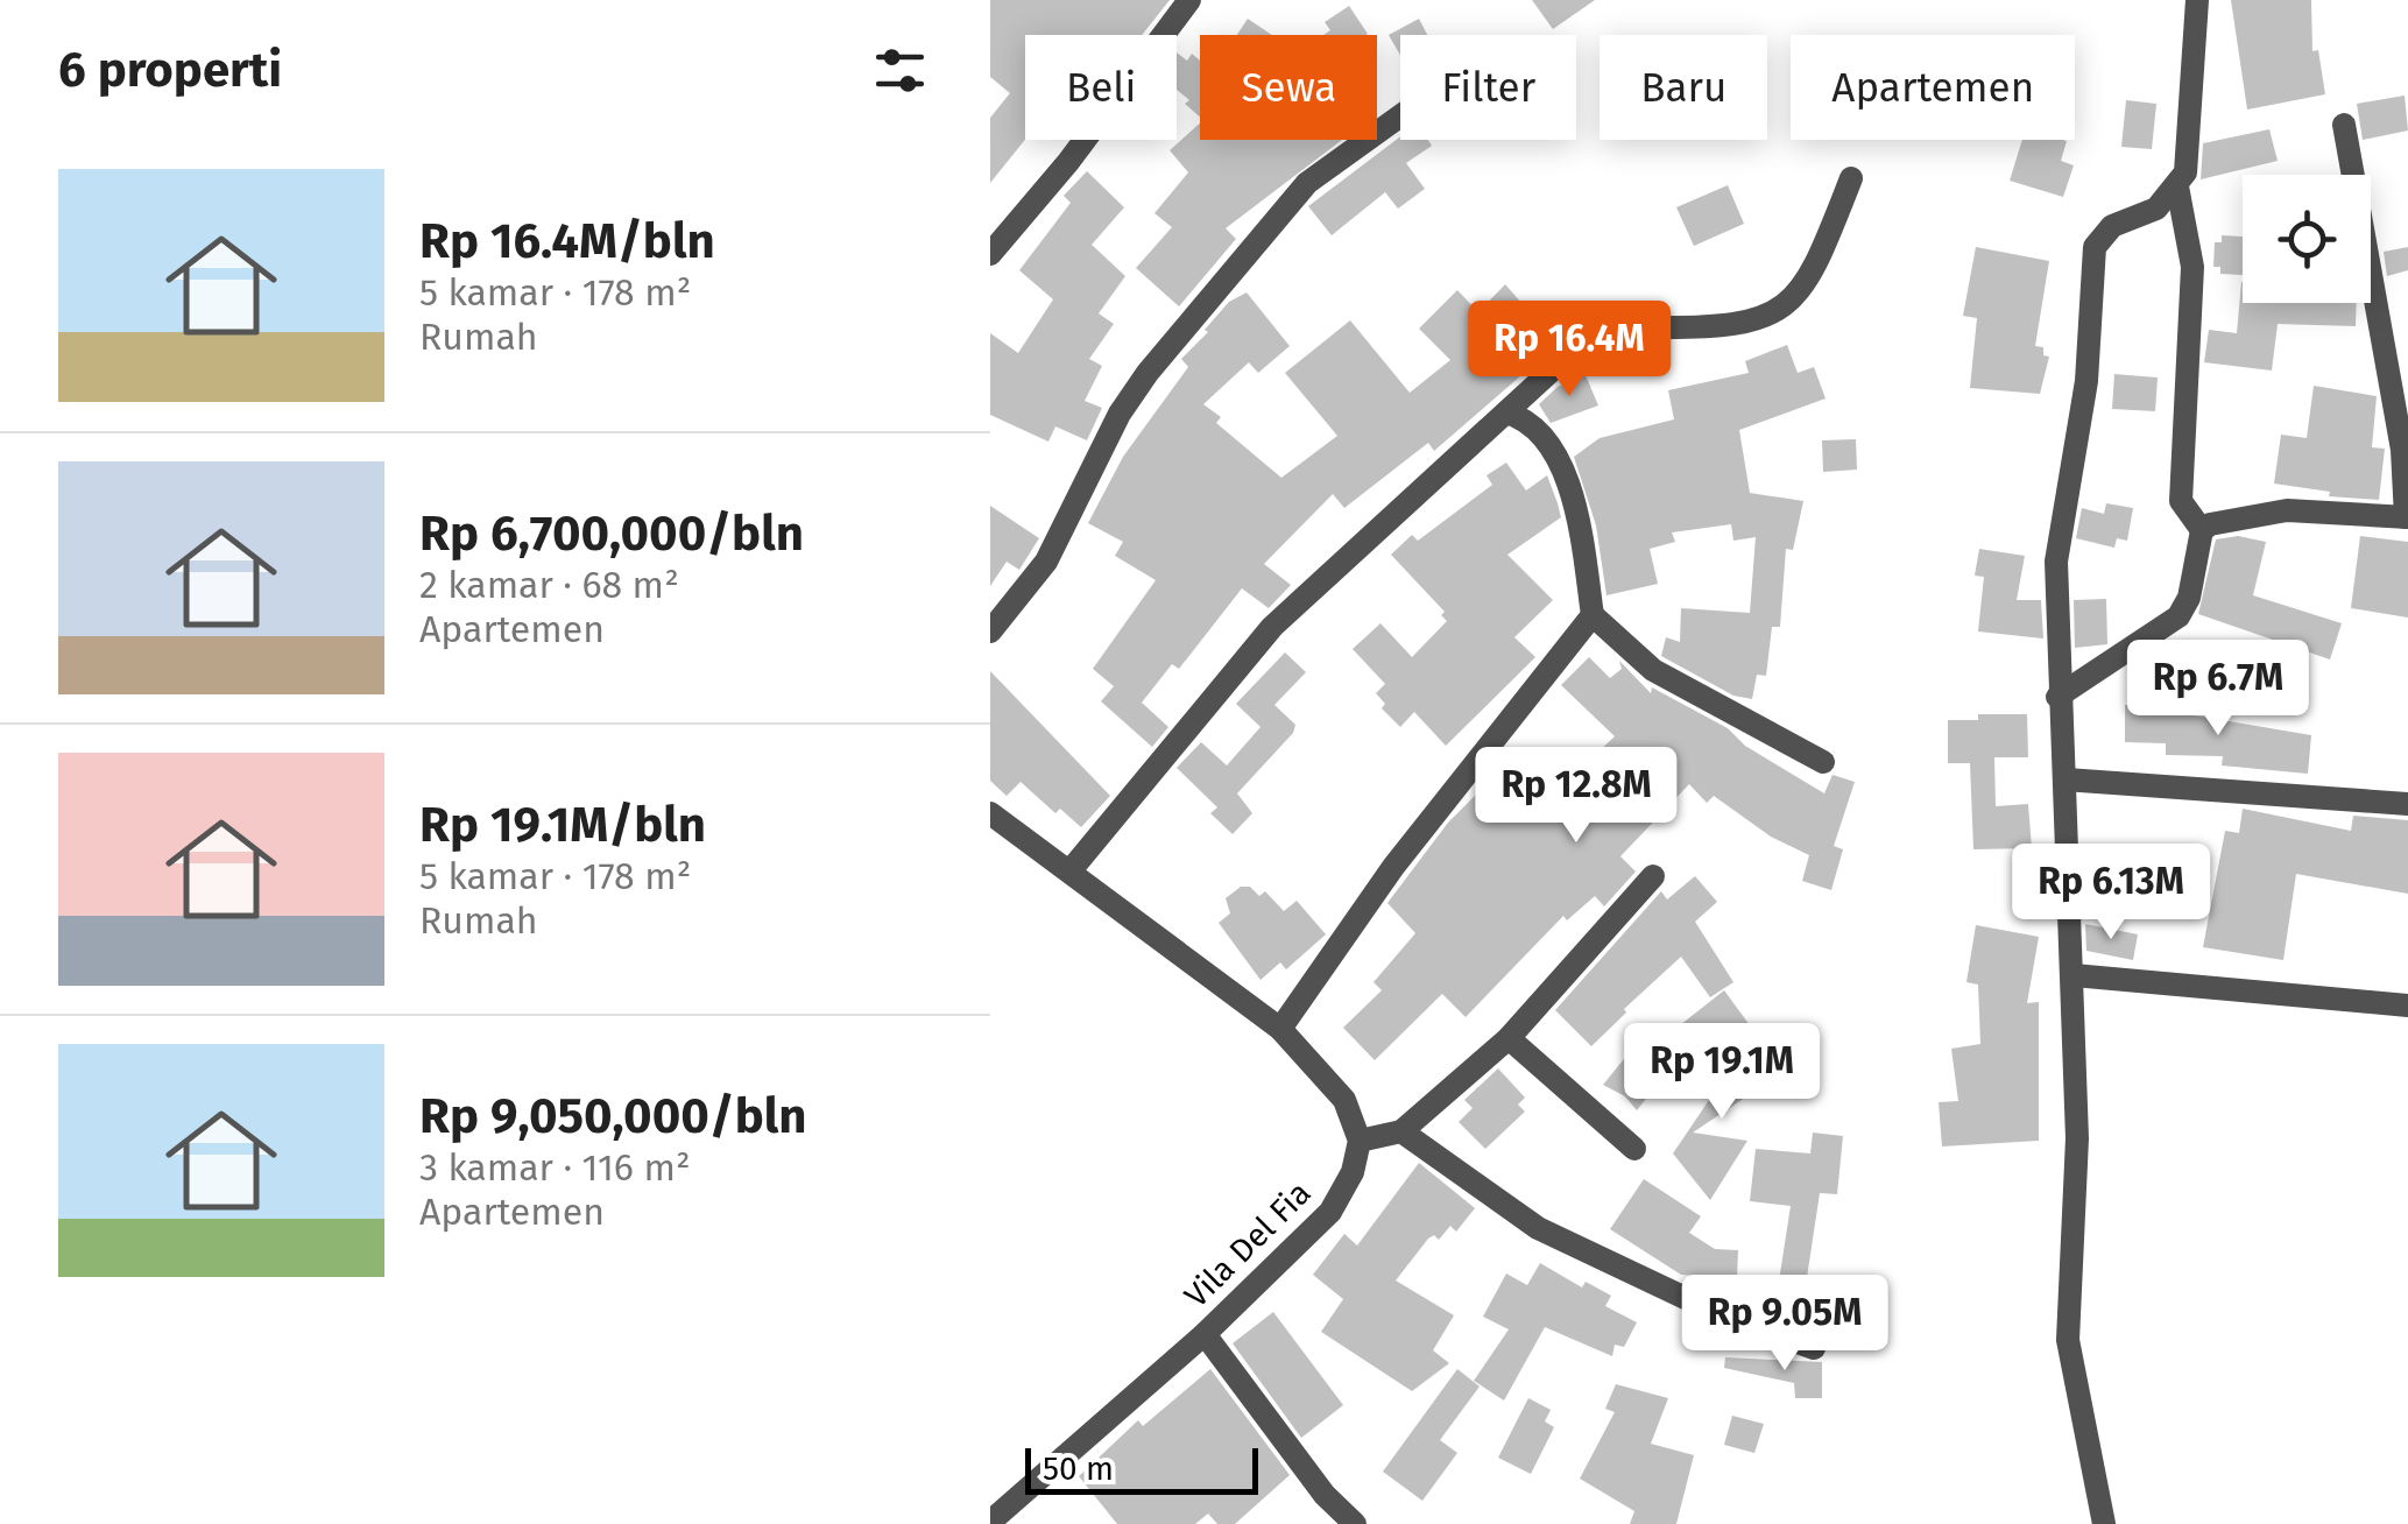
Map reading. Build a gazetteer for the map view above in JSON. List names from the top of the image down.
{
  "streets": {
    "street": ["Vila Del Fia"]
  },
  "scale_bar": "50 m",
  "page": {
    "heading": "6 properti",
    "chip": [
      "Beli",
      "Sewa",
      "Filter",
      "Baru",
      "Apartemen"
    ],
    "list": [
      {
        "name": "Rp 16.4M/bln",
        "note": "5 kamar · 178 m² · Rumah"
      },
      {
        "name": "Rp 6,700,000/bln",
        "note": "2 kamar · 68 m² · Apartemen"
      },
      {
        "name": "Rp 19.1M/bln",
        "note": "5 kamar · 178 m² · Rumah"
      },
      {
        "name": "Rp 9,050,000/bln",
        "note": "3 kamar · 116 m² · Apartemen"
      }
    ],
    "price": [
      "Rp 16.4M",
      "Rp 6.7M",
      "Rp 12.8M",
      "Rp 6.13M",
      "Rp 19.1M",
      "Rp 9.05M"
    ],
    "scale": "50 m"
  }
}
